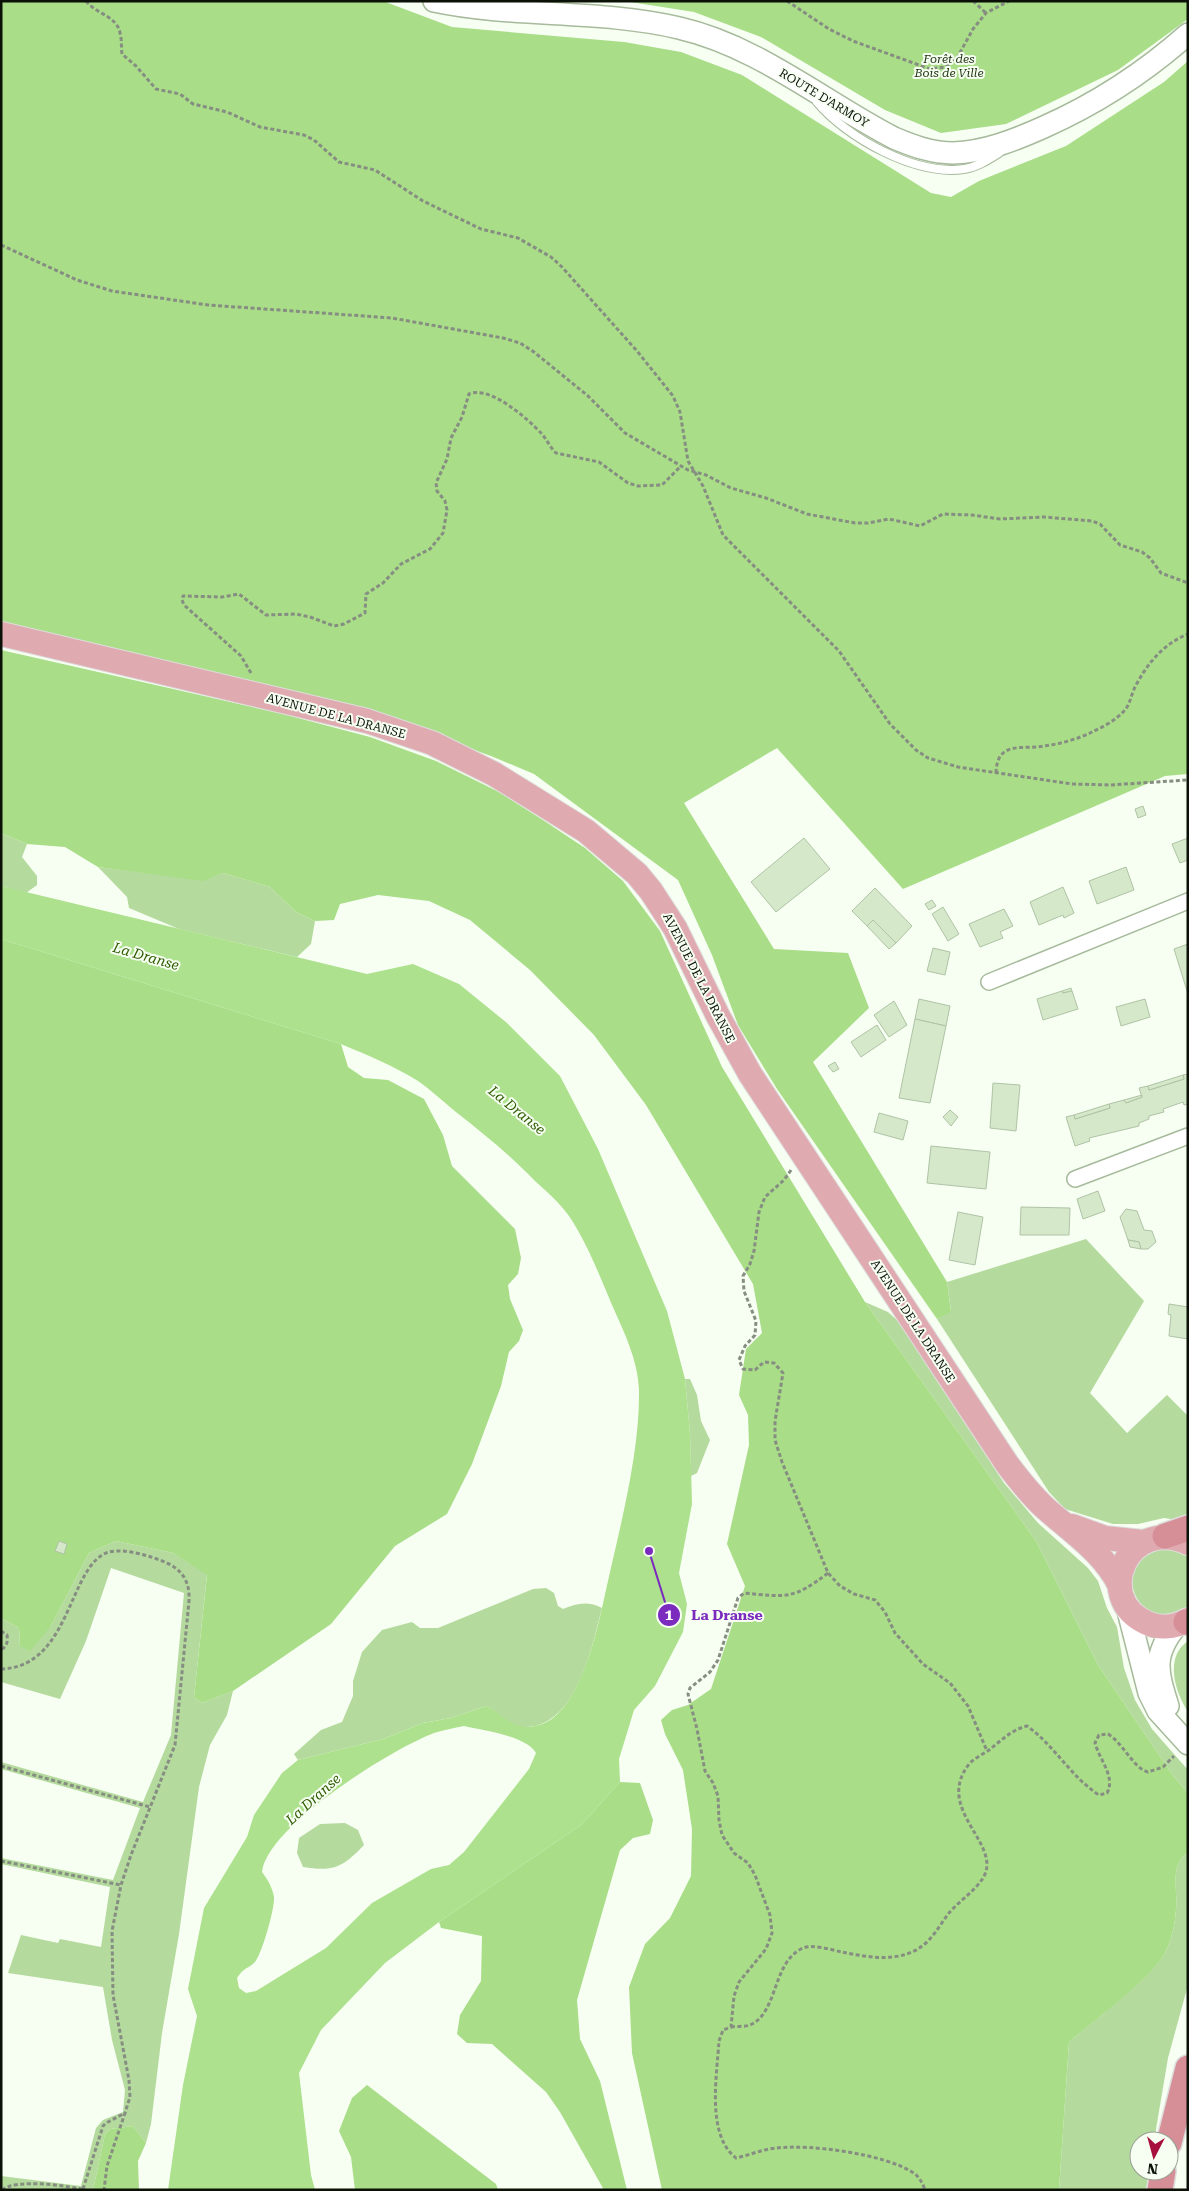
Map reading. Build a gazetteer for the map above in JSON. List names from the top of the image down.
{
  "streets": {
    "main road": ["ROUTE D'ARMOY", "AVENUE DE LA DRANSE"]
  },
  "water": ["La Dranse"],
  "parks": ["Forêt des Bois de Ville"],
  "places": ["La Dranse"],
  "north": "bottom"
}
